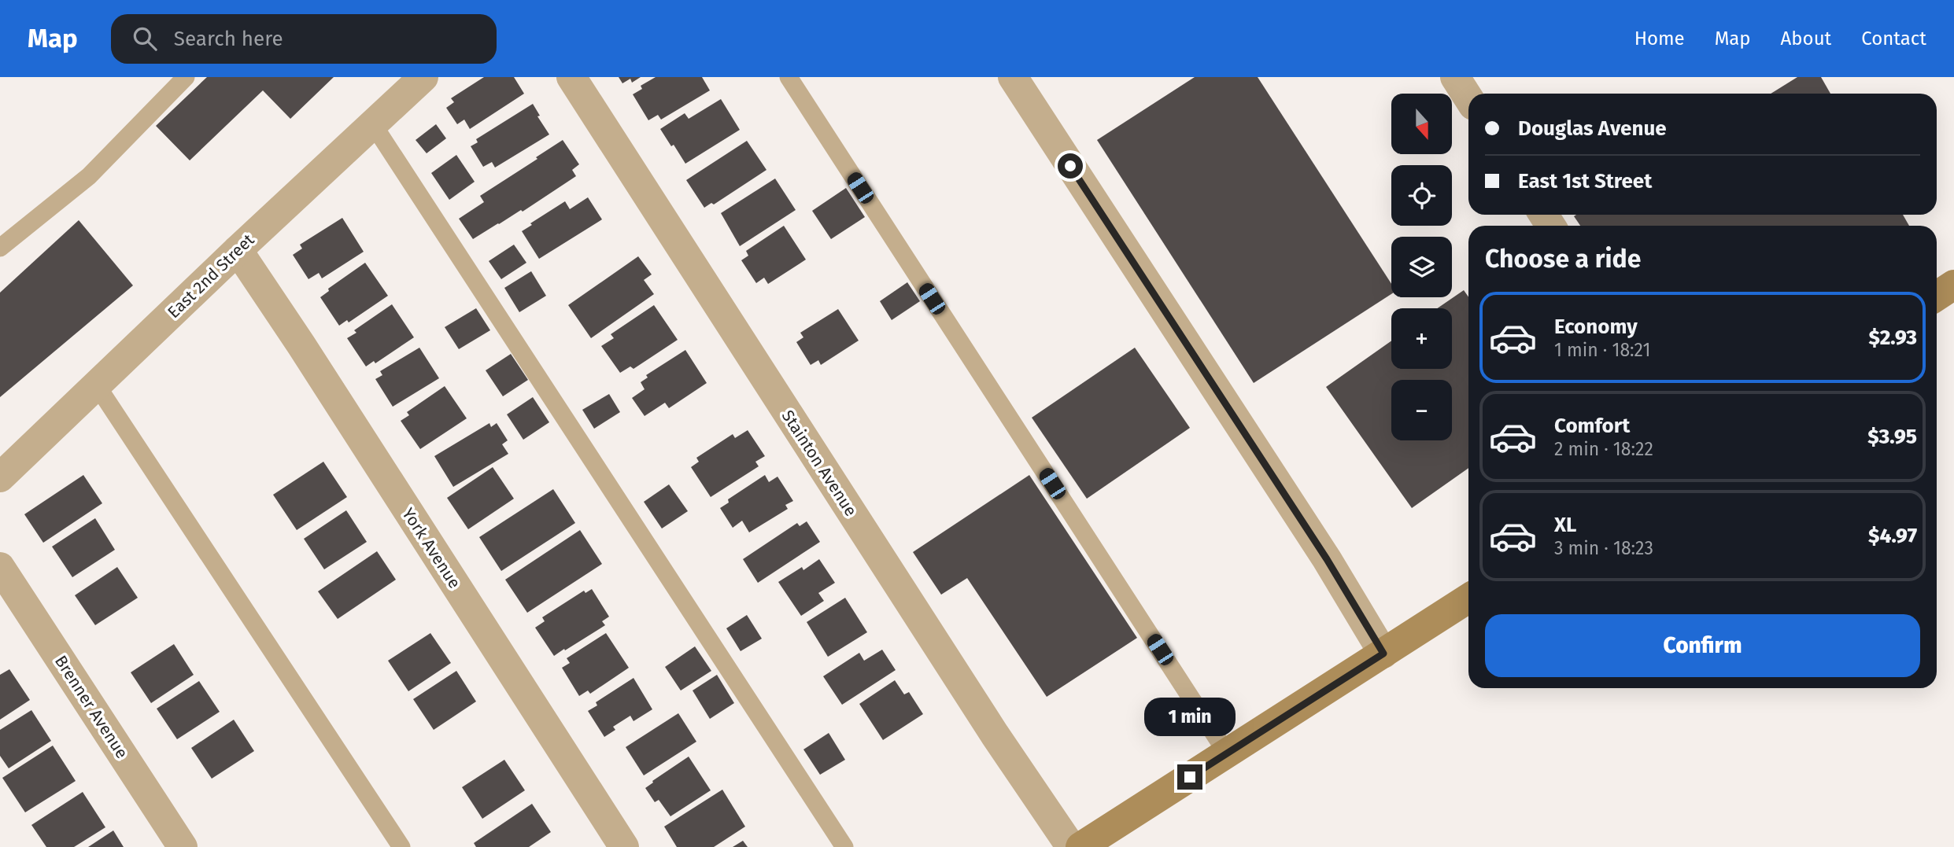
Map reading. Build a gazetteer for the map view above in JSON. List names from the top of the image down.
{
  "streets": {
    "street": [
      "East 2nd Street",
      "Stainton Avenue",
      "York Avenue",
      "Brenner Avenue"
    ]
  },
  "crossings": [
    ["East 2nd Street", "York Avenue"]
  ],
  "north": "bottom",
  "page": {
    "header": "Map",
    "search": "Search here",
    "nav": [
      "Home",
      "Map",
      "About",
      "Contact"
    ],
    "map_buttons": ["+", "−"],
    "banner": ["Douglas Avenue", "East 1st Street"],
    "heading": "Choose a ride",
    "list": [
      {
        "name": "Economy",
        "note": "1 min · 18:21",
        "value": "$2.93"
      },
      {
        "name": "Comfort",
        "note": "2 min · 18:22",
        "value": "$3.95"
      },
      {
        "name": "XL",
        "note": "3 min · 18:23",
        "value": "$4.97"
      }
    ],
    "buttons": "Confirm",
    "bubble": "1 min"
  }
}
